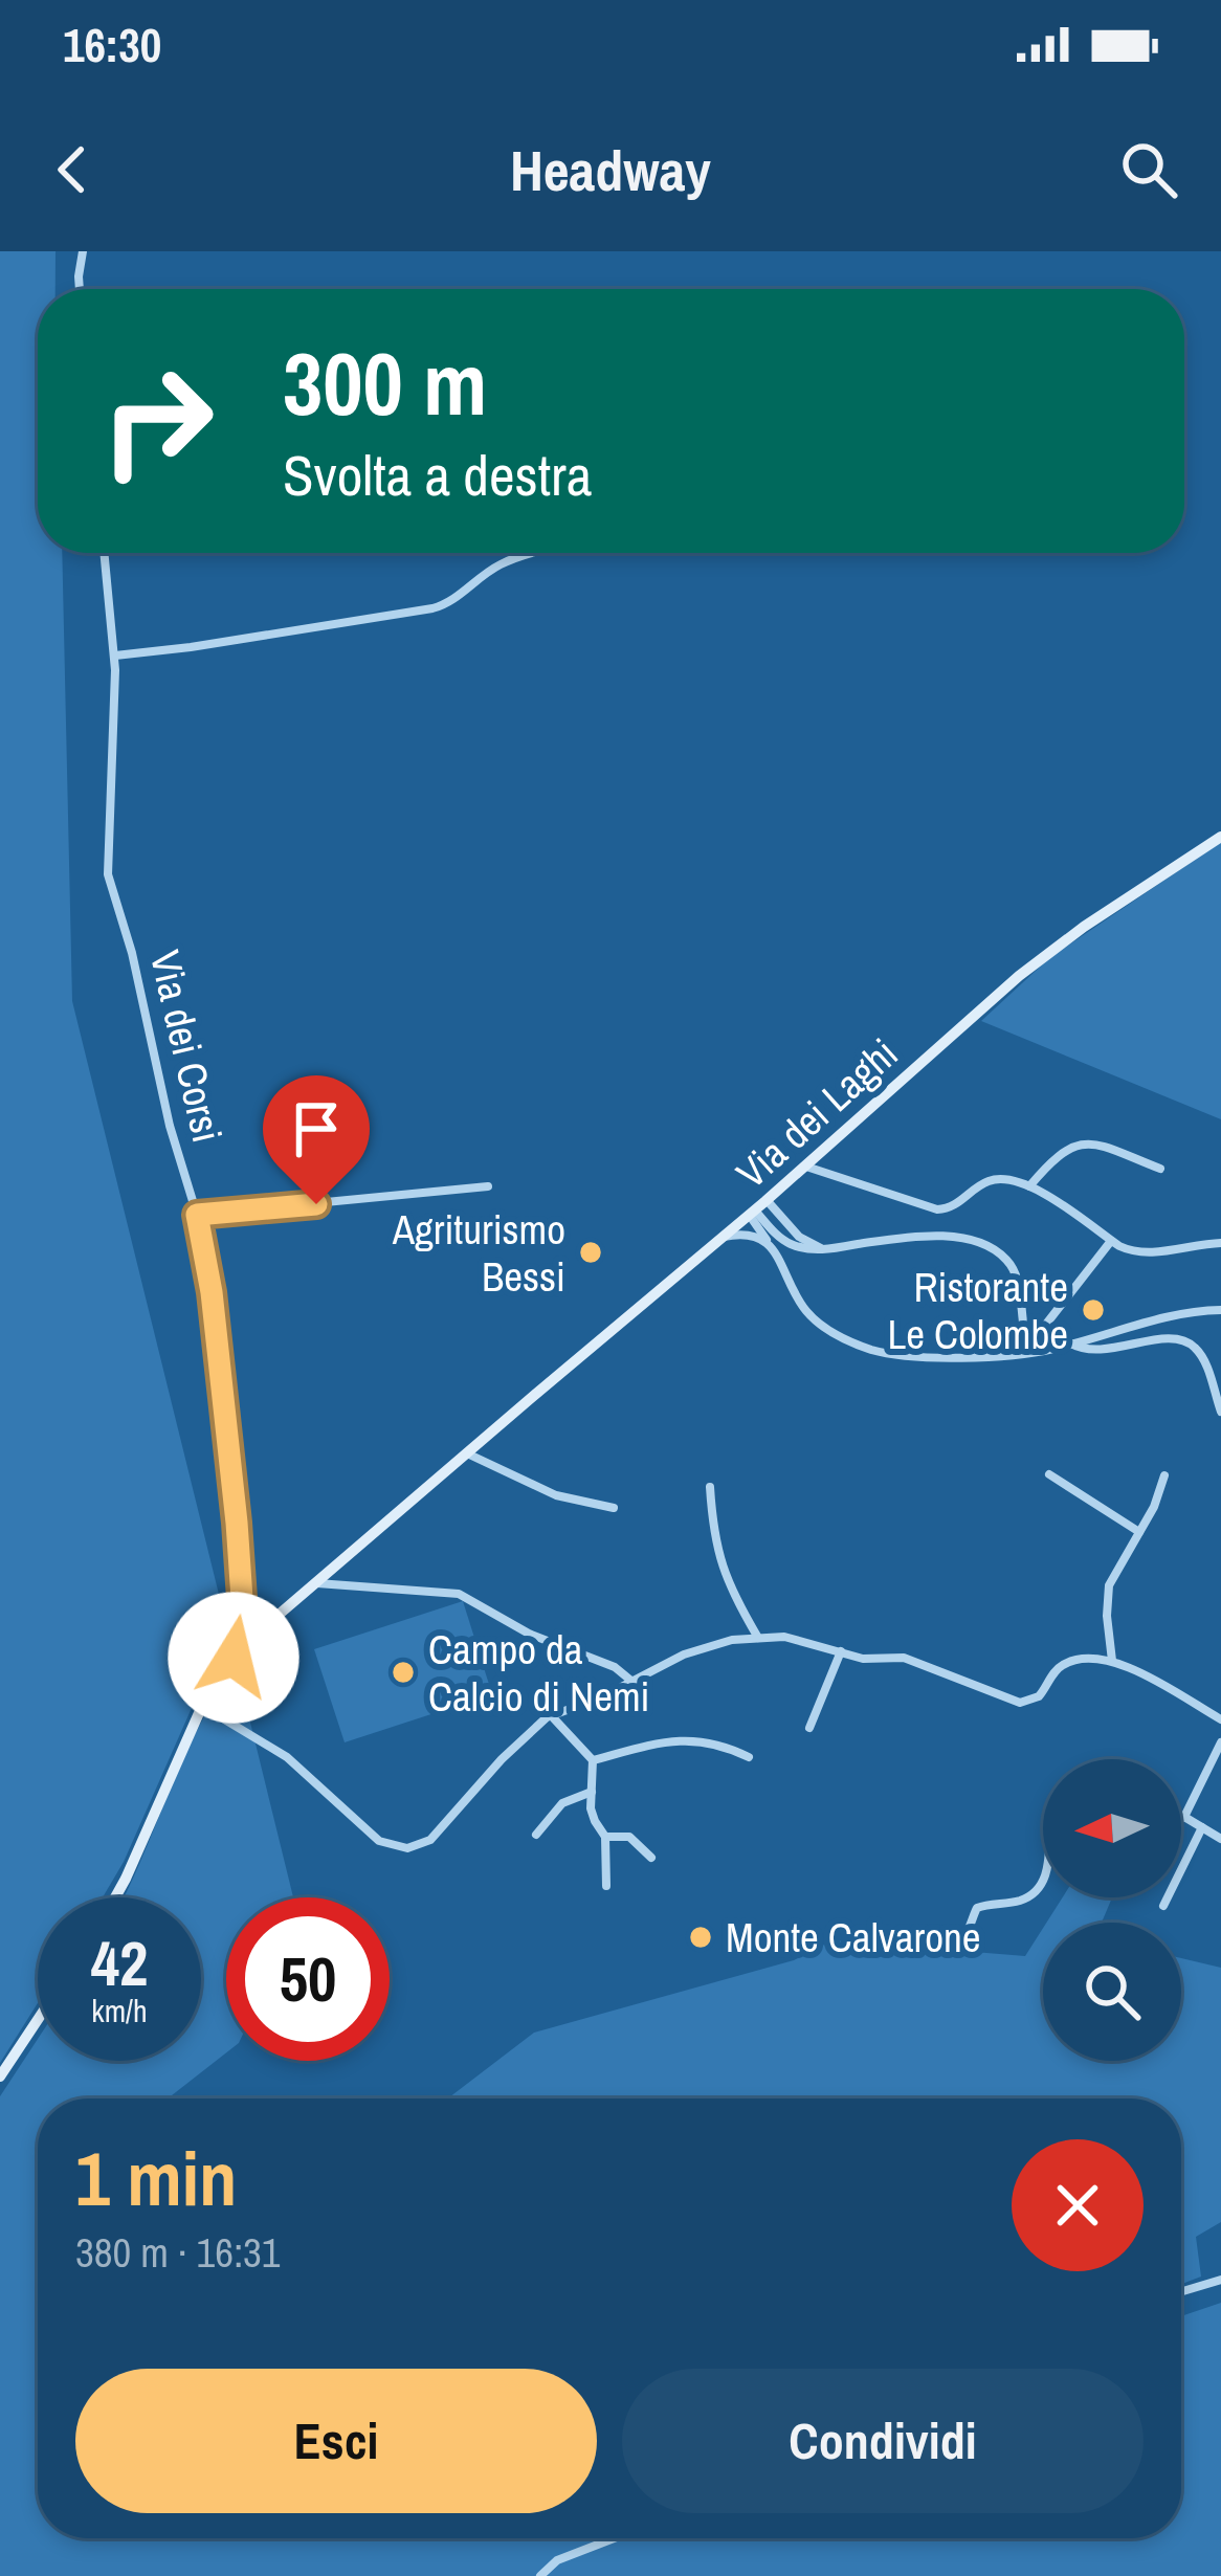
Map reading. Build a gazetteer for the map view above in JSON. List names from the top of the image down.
{
  "streets": {
    "main road": ["Via dei Laghi"],
    "street": ["Via dei Corsi"]
  },
  "crossings": [
    ["Via dei Corsi", "Via dei Laghi"]
  ],
  "places": [
    "Agriturismo Bessi",
    "Ristorante Le Colombe",
    "Campo da Calcio di Nemi",
    "Monte Calvarone"
  ],
  "north": "left",
  "page": {
    "status": "16:30",
    "header": "Headway",
    "turn": ["300 m", "Svolta a destra"],
    "speed": "42 km/h",
    "limit": "50",
    "heading": ["1 min", "380 m · 16:31"],
    "buttons": ["Esci", "Condividi"]
  }
}
